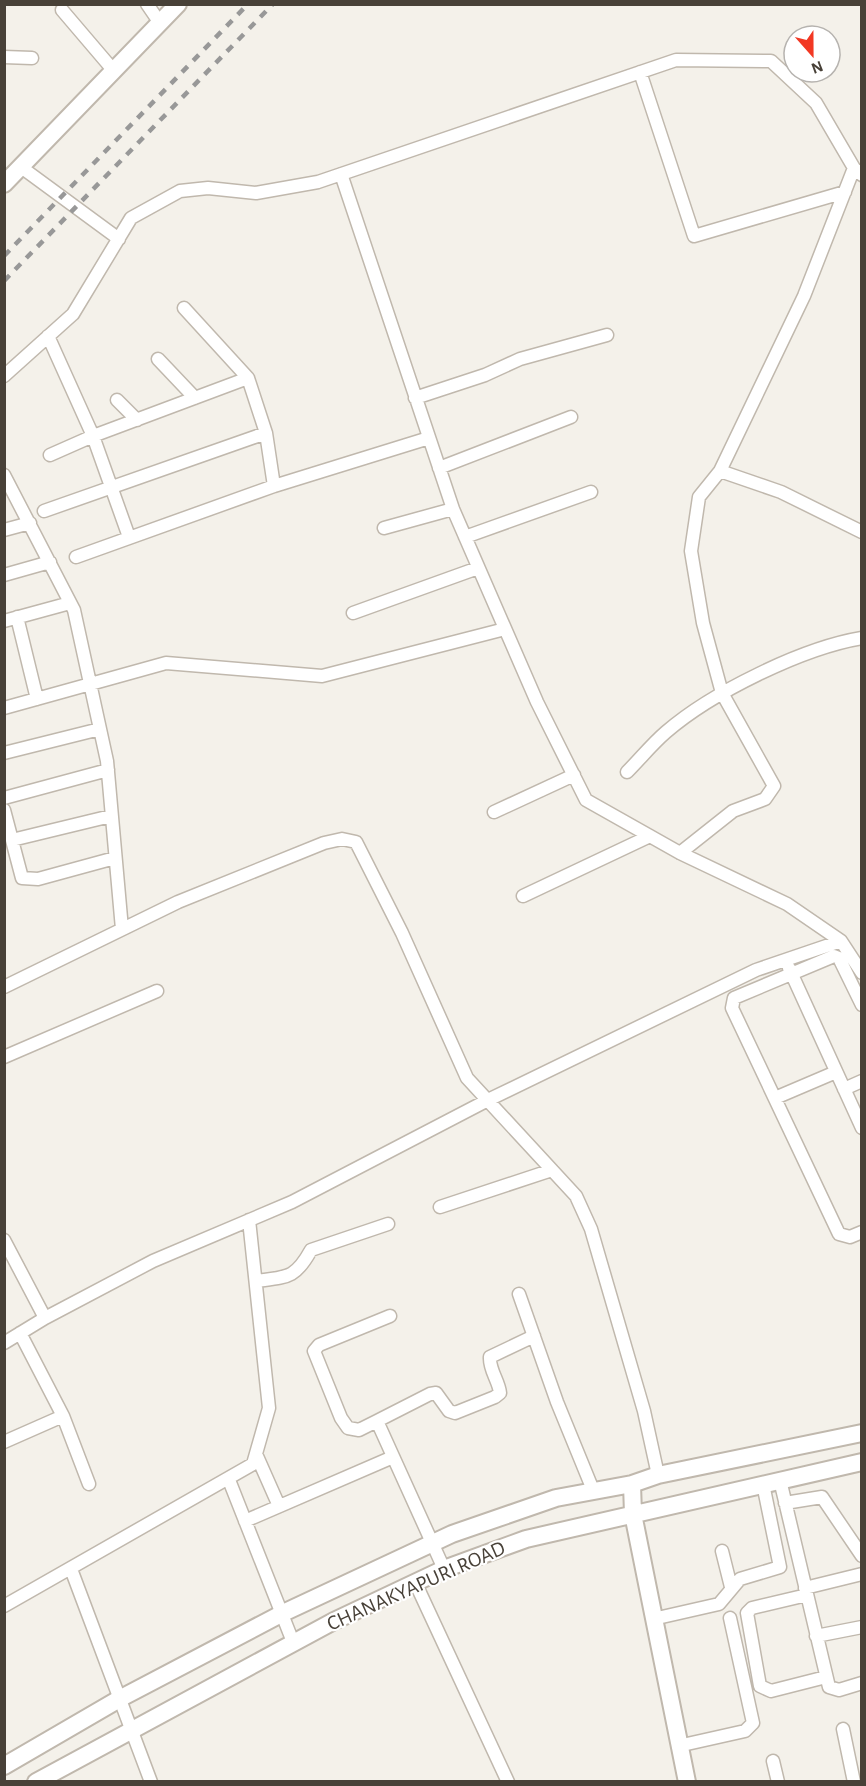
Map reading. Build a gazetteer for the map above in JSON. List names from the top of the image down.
{
  "streets": {
    "street": ["CHANAKYAPURI ROAD"]
  },
  "north": "bottom"
}
